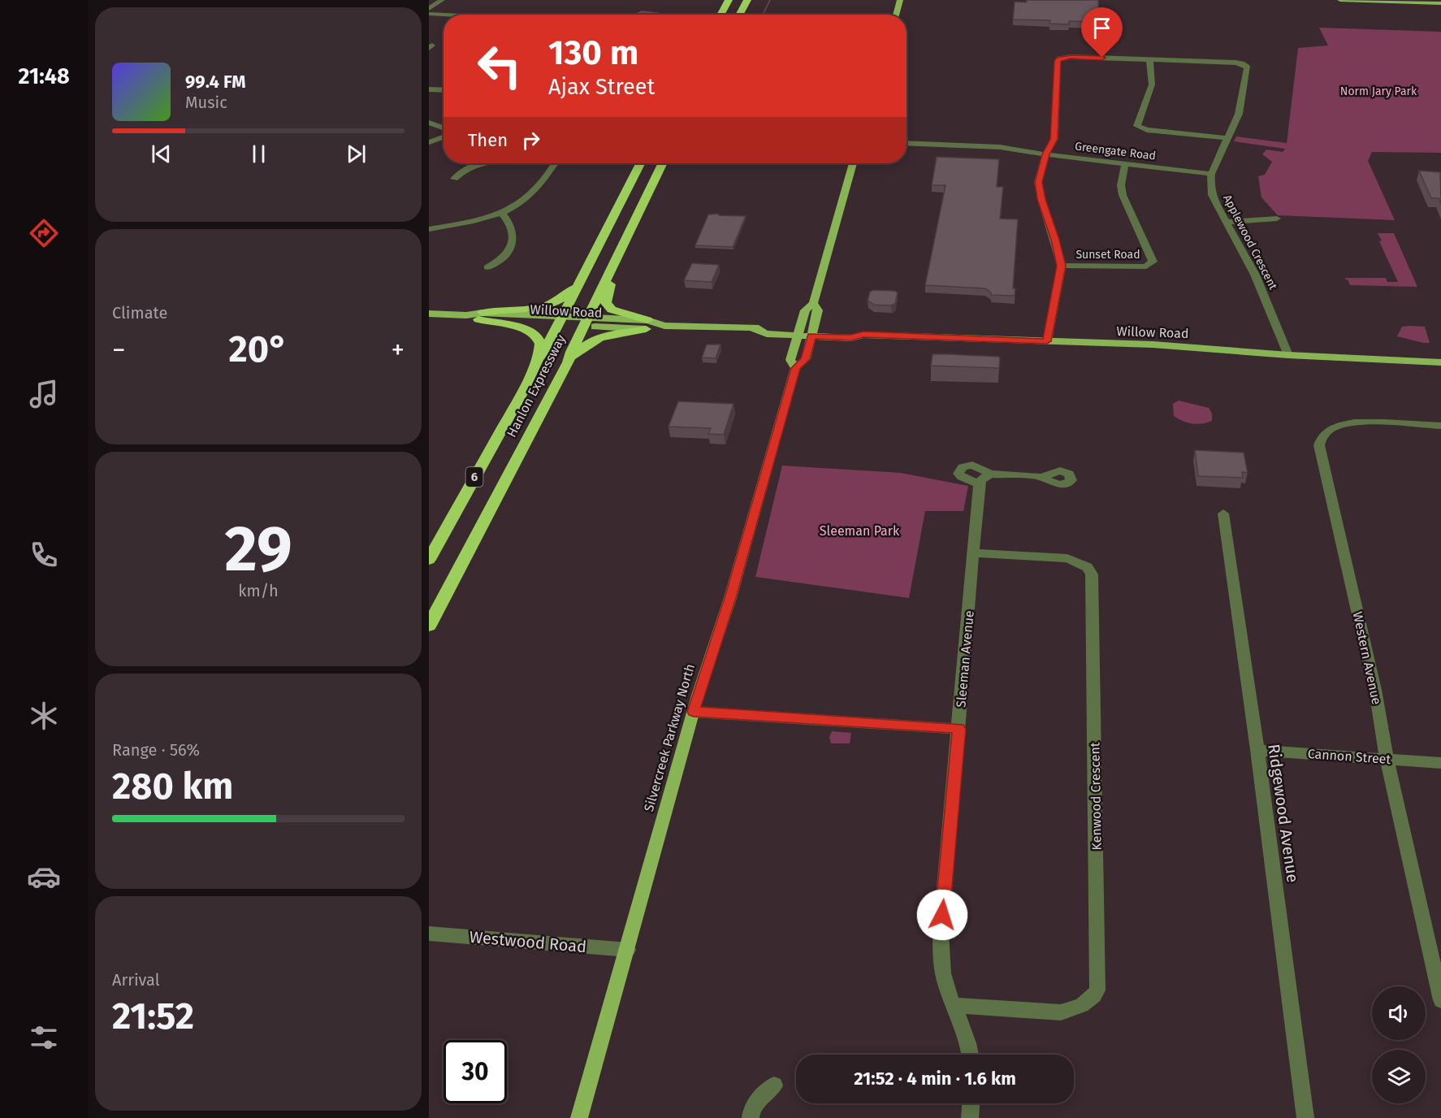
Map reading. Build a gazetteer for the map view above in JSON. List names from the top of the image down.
{
  "streets": {
    "highway": ["Hanlon Expressway", "6"],
    "main road": ["Willow Road", "Silvercreek Parkway North"],
    "street": [
      "Greengate Road",
      "Applewood Crescent",
      "Sunset Road",
      "Western Avenue",
      "Sleeman Avenue",
      "Cannon Street",
      "Kenwood Crescent",
      "Ridgewood Avenue",
      "Westwood Road"
    ]
  },
  "crossings": [
    ["Greengate Road", "Applewood Crescent"],
    ["Greengate Road", "Sunset Road"],
    ["Applewood Crescent", "Sunset Road"],
    ["Applewood Crescent", "Willow Road"],
    ["Willow Road", "Hanlon Expressway"],
    ["Willow Road", "Silvercreek Parkway North"],
    ["Western Avenue", "Cannon Street"],
    ["Sleeman Avenue", "Kenwood Crescent"],
    ["Silvercreek Parkway North", "Westwood Road"],
    ["Cannon Street", "Ridgewood Avenue"]
  ],
  "parks": ["Norm Jary Park", "Sleeman Park"],
  "page": {
    "tabs": "21:48",
    "turn": ["130 m", "Ajax Street"],
    "song": ["99.4 FM", "Music"],
    "then": "Then",
    "tile": [
      "Climate",
      ["29", "km/h"],
      ["Range · 56%", "280 km"],
      ["Arrival", "21:52"]
    ],
    "heat": ["−", "20°", "+"],
    "limit": "30",
    "trip": "21:52 · 4 min · 1.6 km"
  }
}
